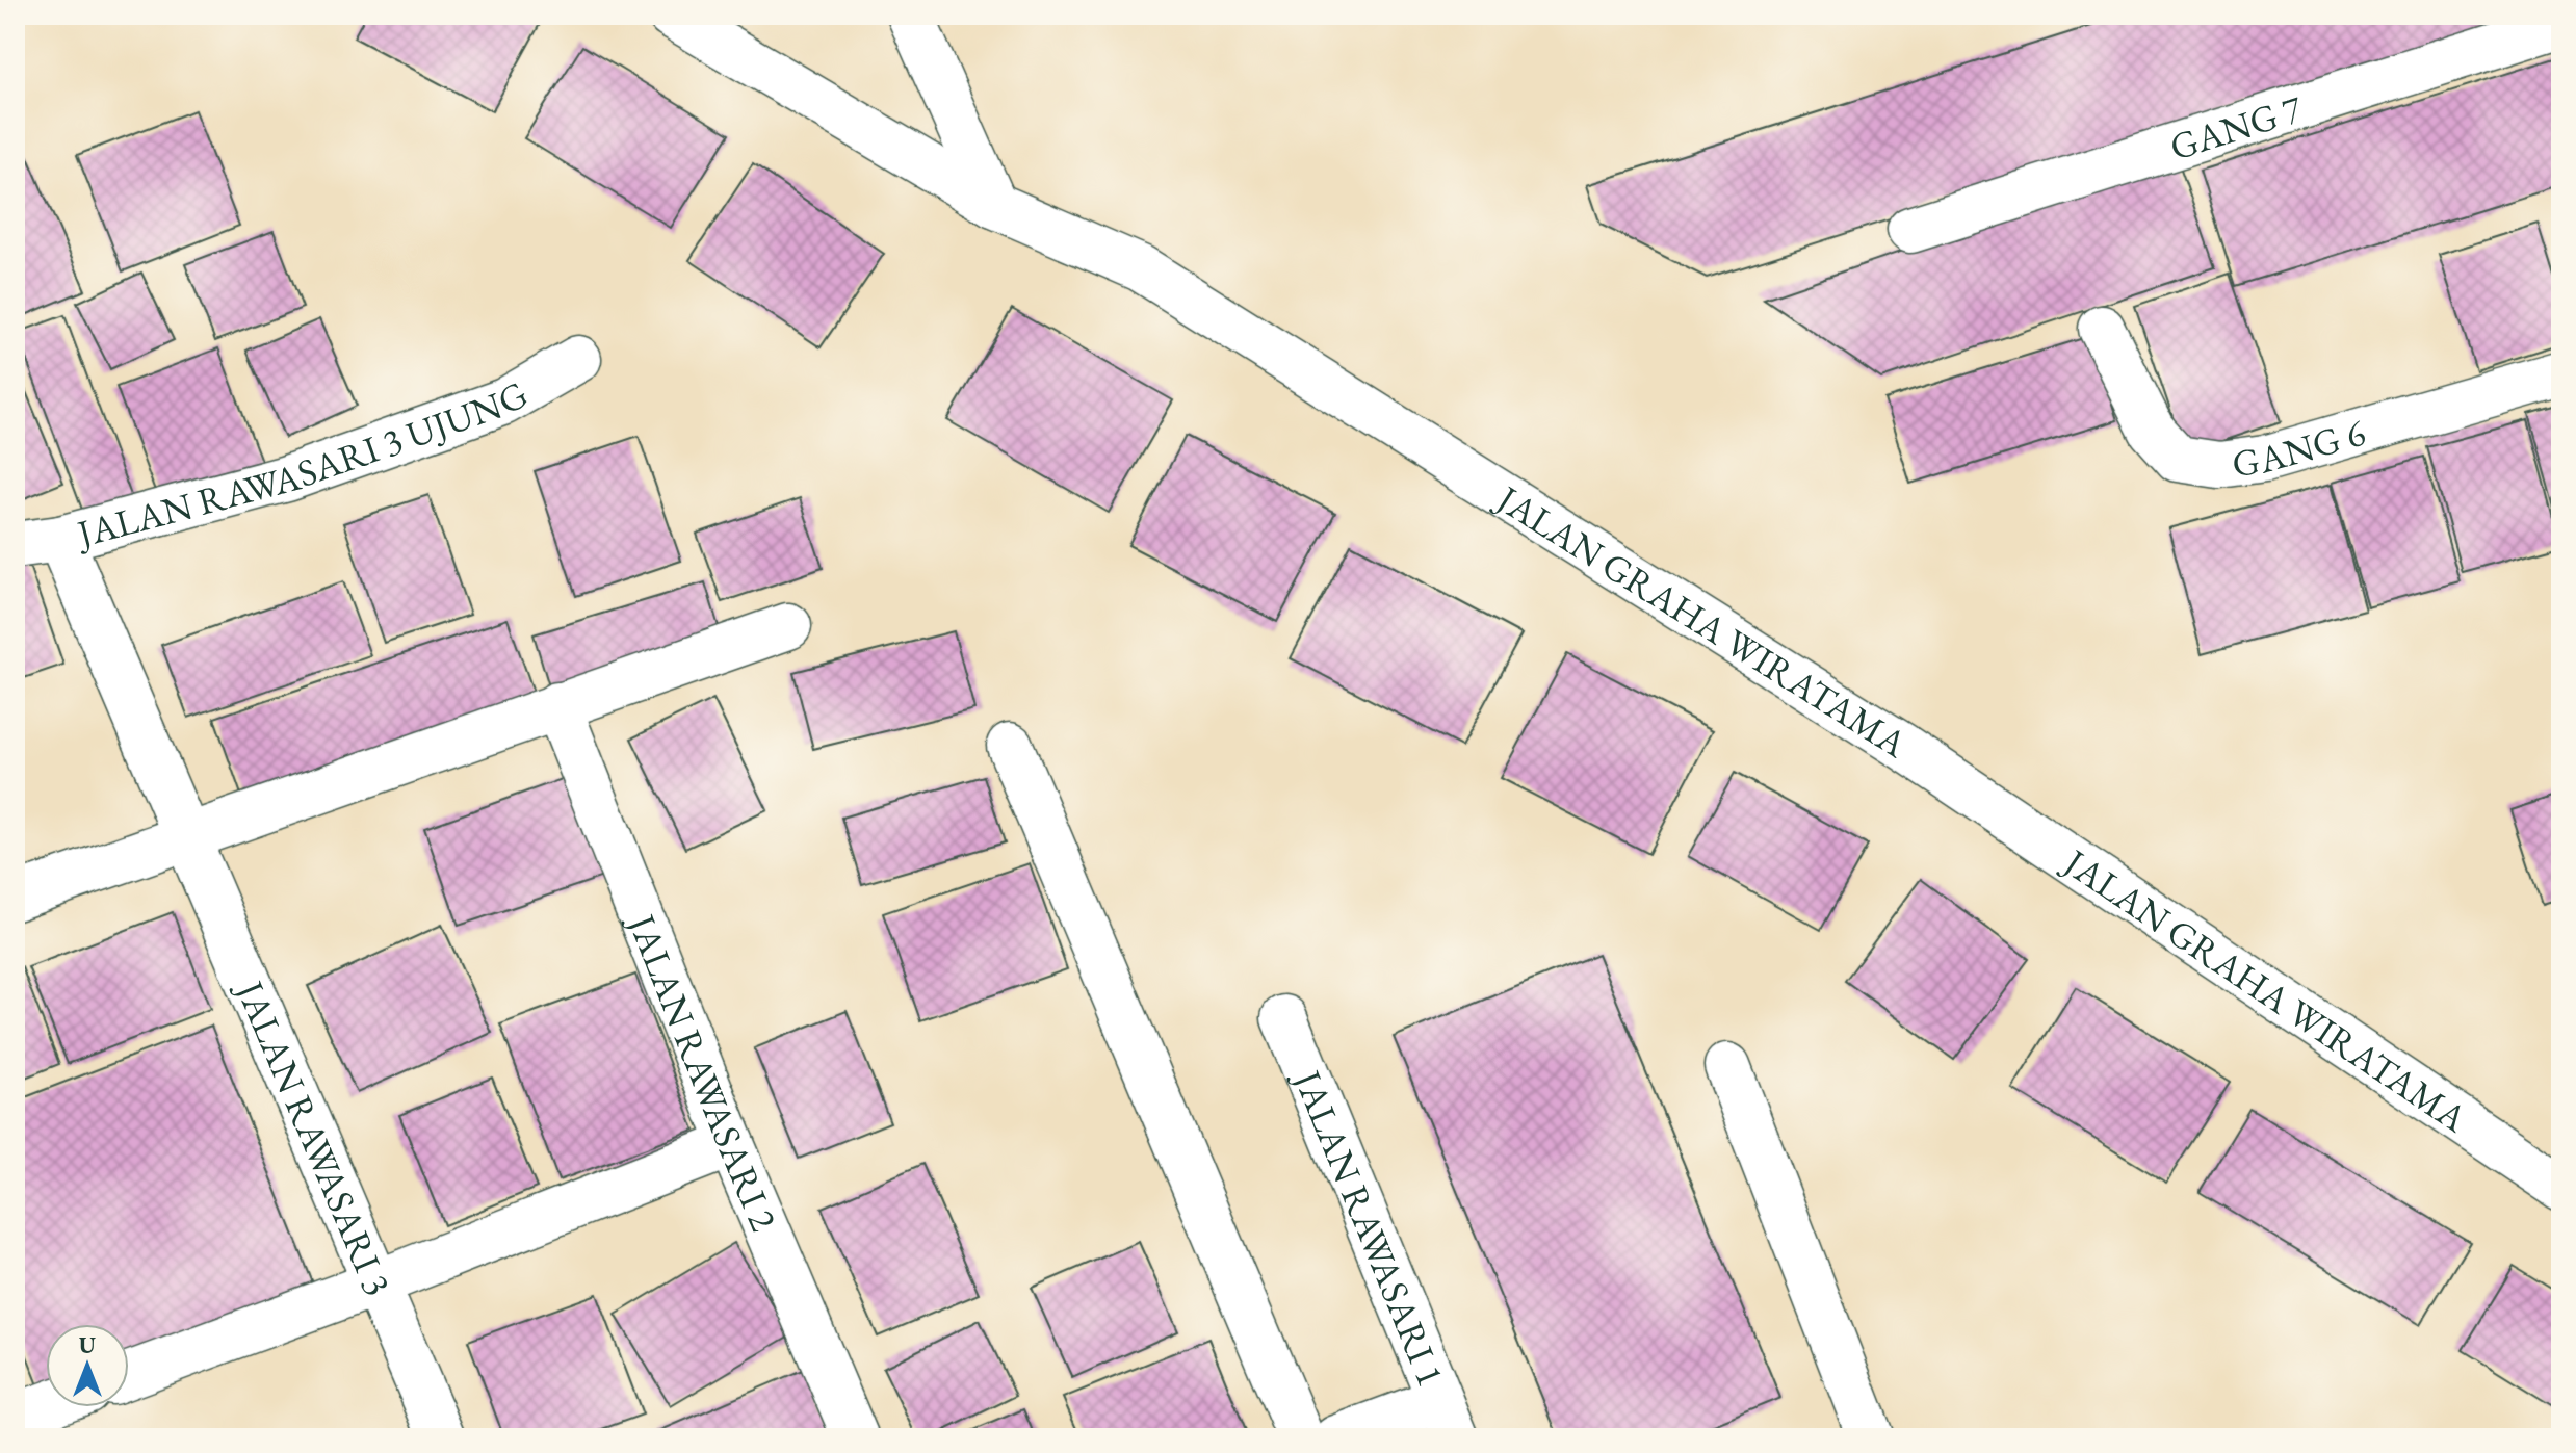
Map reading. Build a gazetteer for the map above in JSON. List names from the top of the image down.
{
  "streets": {
    "street": [
      "GANG 7",
      "GANG 6",
      "JALAN RAWASARI 3 UJUNG",
      "JALAN GRAHA WIRATAMA",
      "JALAN RAWASARI 2",
      "JALAN RAWASARI 3",
      "JALAN RAWASARI 1"
    ]
  },
  "crossings": [
    ["JALAN RAWASARI 3 UJUNG", "JALAN RAWASARI 3"]
  ],
  "north": "top"
}
